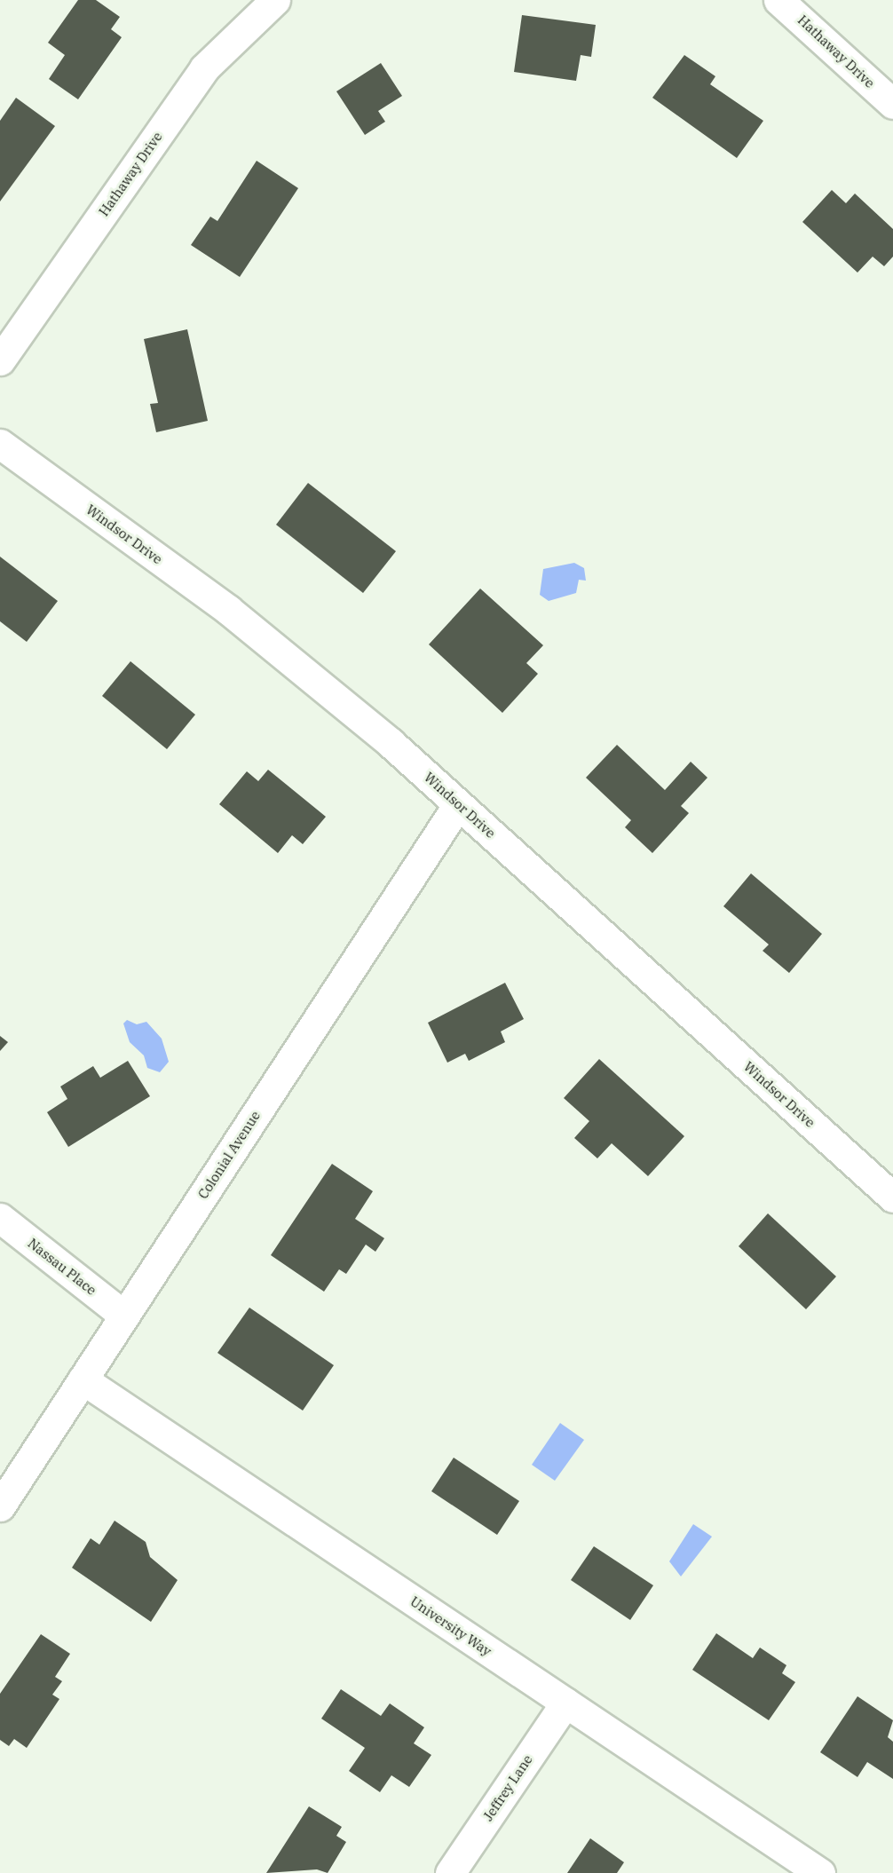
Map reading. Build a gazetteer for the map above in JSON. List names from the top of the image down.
{
  "streets": {
    "street": [
      "Hathaway Drive",
      "Windsor Drive",
      "Colonial Avenue",
      "Nassau Place",
      "University Way",
      "Jeffrey Lane"
    ]
  },
  "crossings": [
    ["Windsor Drive", "Colonial Avenue"],
    ["Colonial Avenue", "Nassau Place"],
    ["Colonial Avenue", "University Way"],
    ["University Way", "Jeffrey Lane"]
  ]
}
